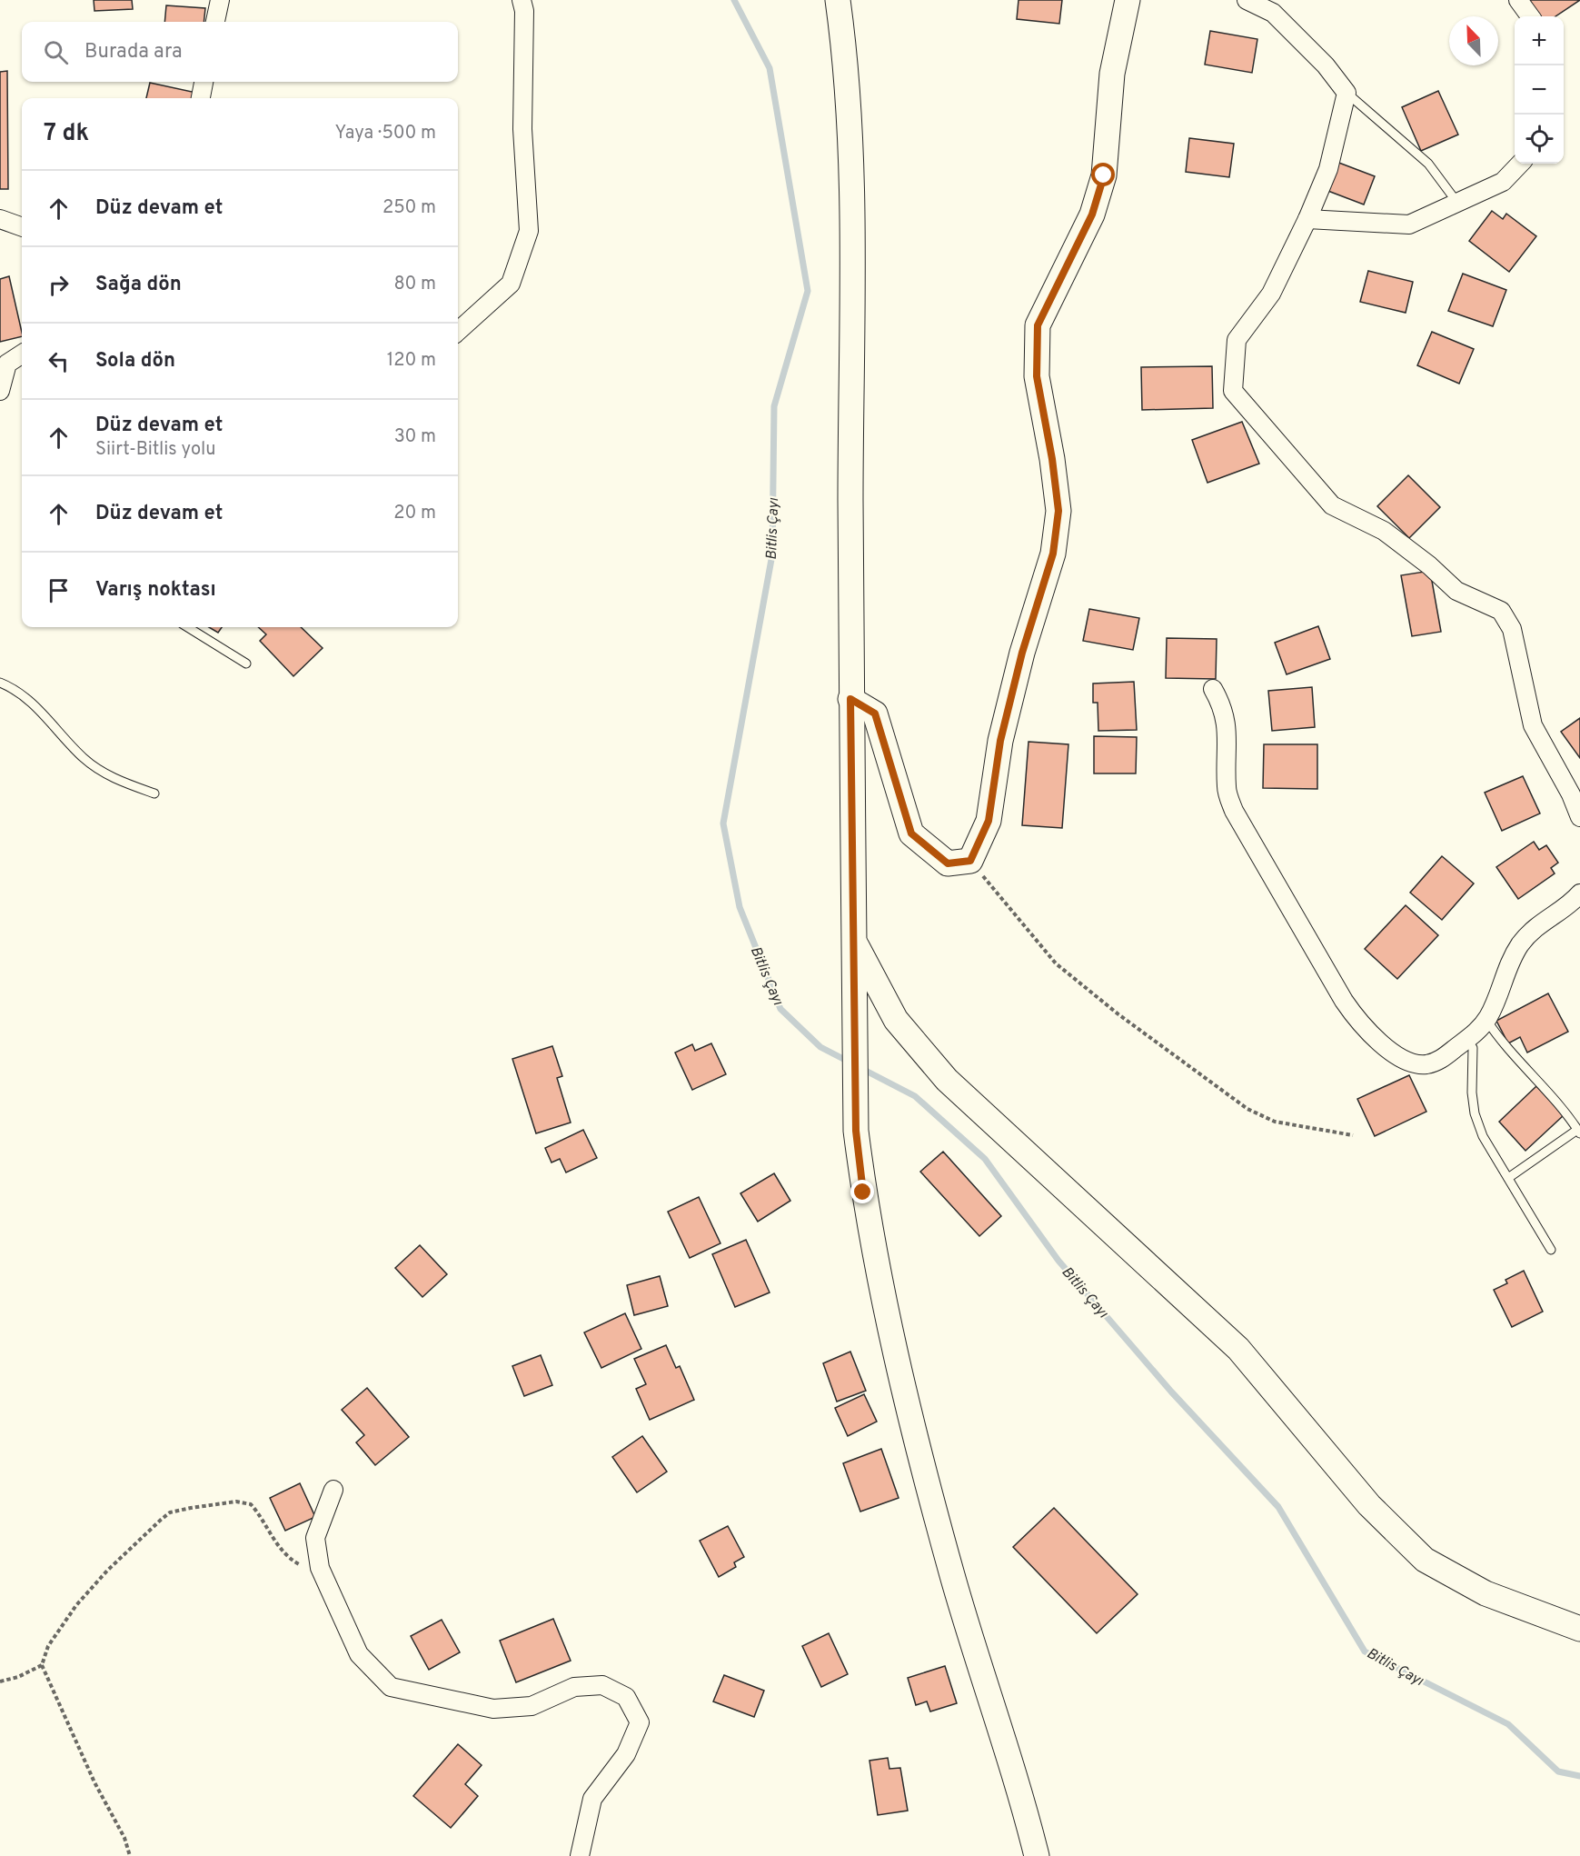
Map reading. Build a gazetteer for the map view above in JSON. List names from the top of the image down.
{
  "water": ["Bitlis Çayı"],
  "north": "top left",
  "page": {
    "map_buttons": ["+", "−"],
    "search": "Burada ara",
    "heading": ["7 dk", "Yaya · 500 m"],
    "list": [
      ["Düz devam et", "250 m"],
      ["Sağa dön", "80 m"],
      ["Sola dön", "120 m"],
      ["Düz devam et", "Siirt-Bitlis yolu", "30 m"],
      ["Düz devam et", "20 m"],
      "Varış noktası"
    ]
  }
}
